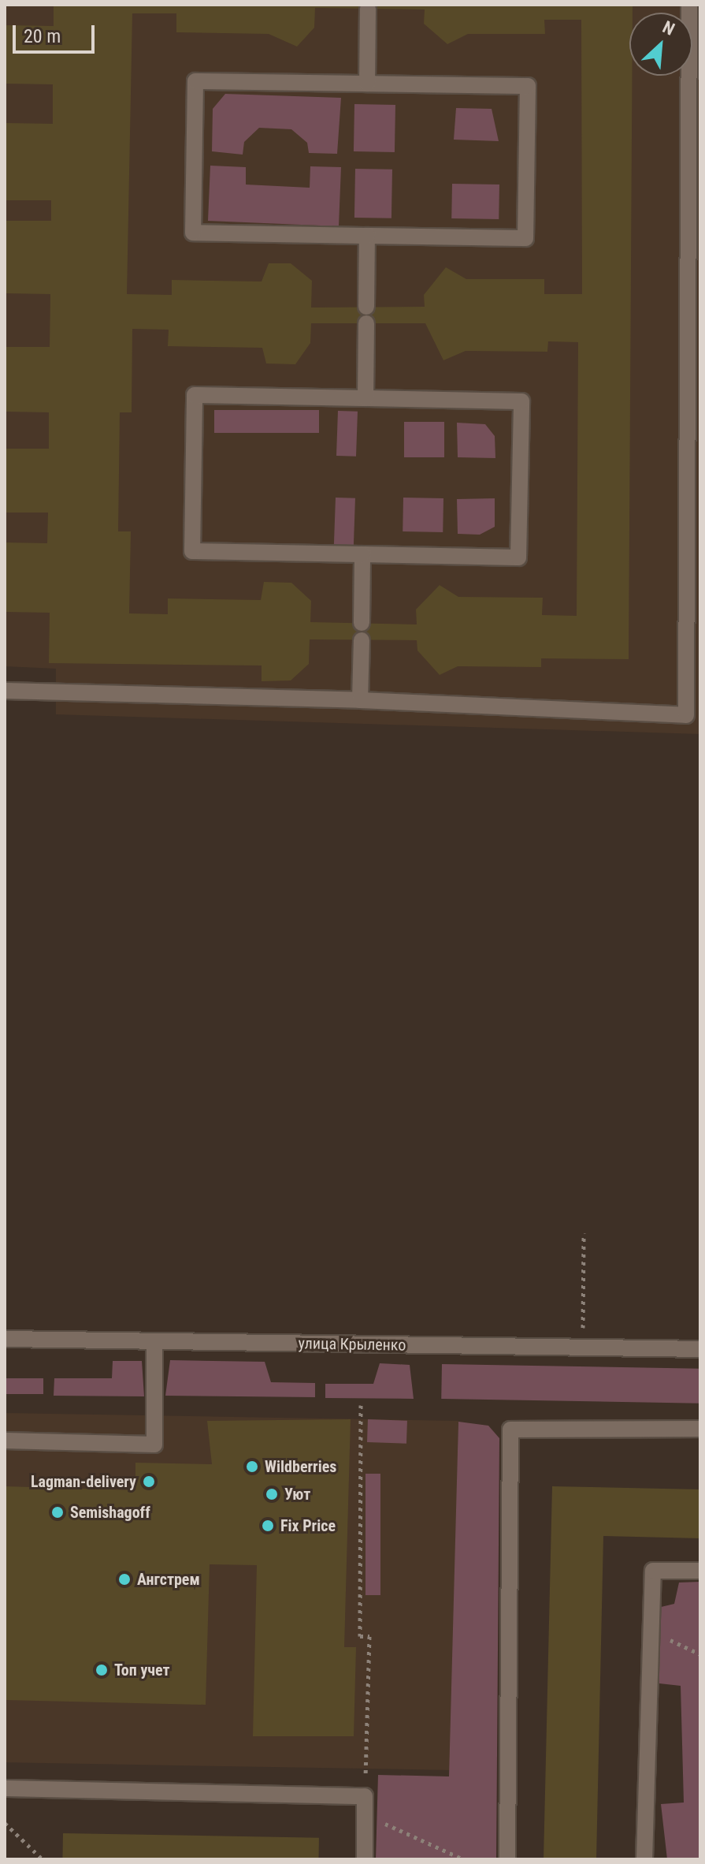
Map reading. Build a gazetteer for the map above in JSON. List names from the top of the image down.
{
  "streets": {
    "street": ["улица Крыленко"]
  },
  "places": [
    "Wildberries",
    "Lagman-delivery",
    "Уют",
    "Semishagoff",
    "Fix Price",
    "Ангстрем",
    "Топ учет"
  ],
  "scale_bar": "20 m",
  "north": "top right"
}
